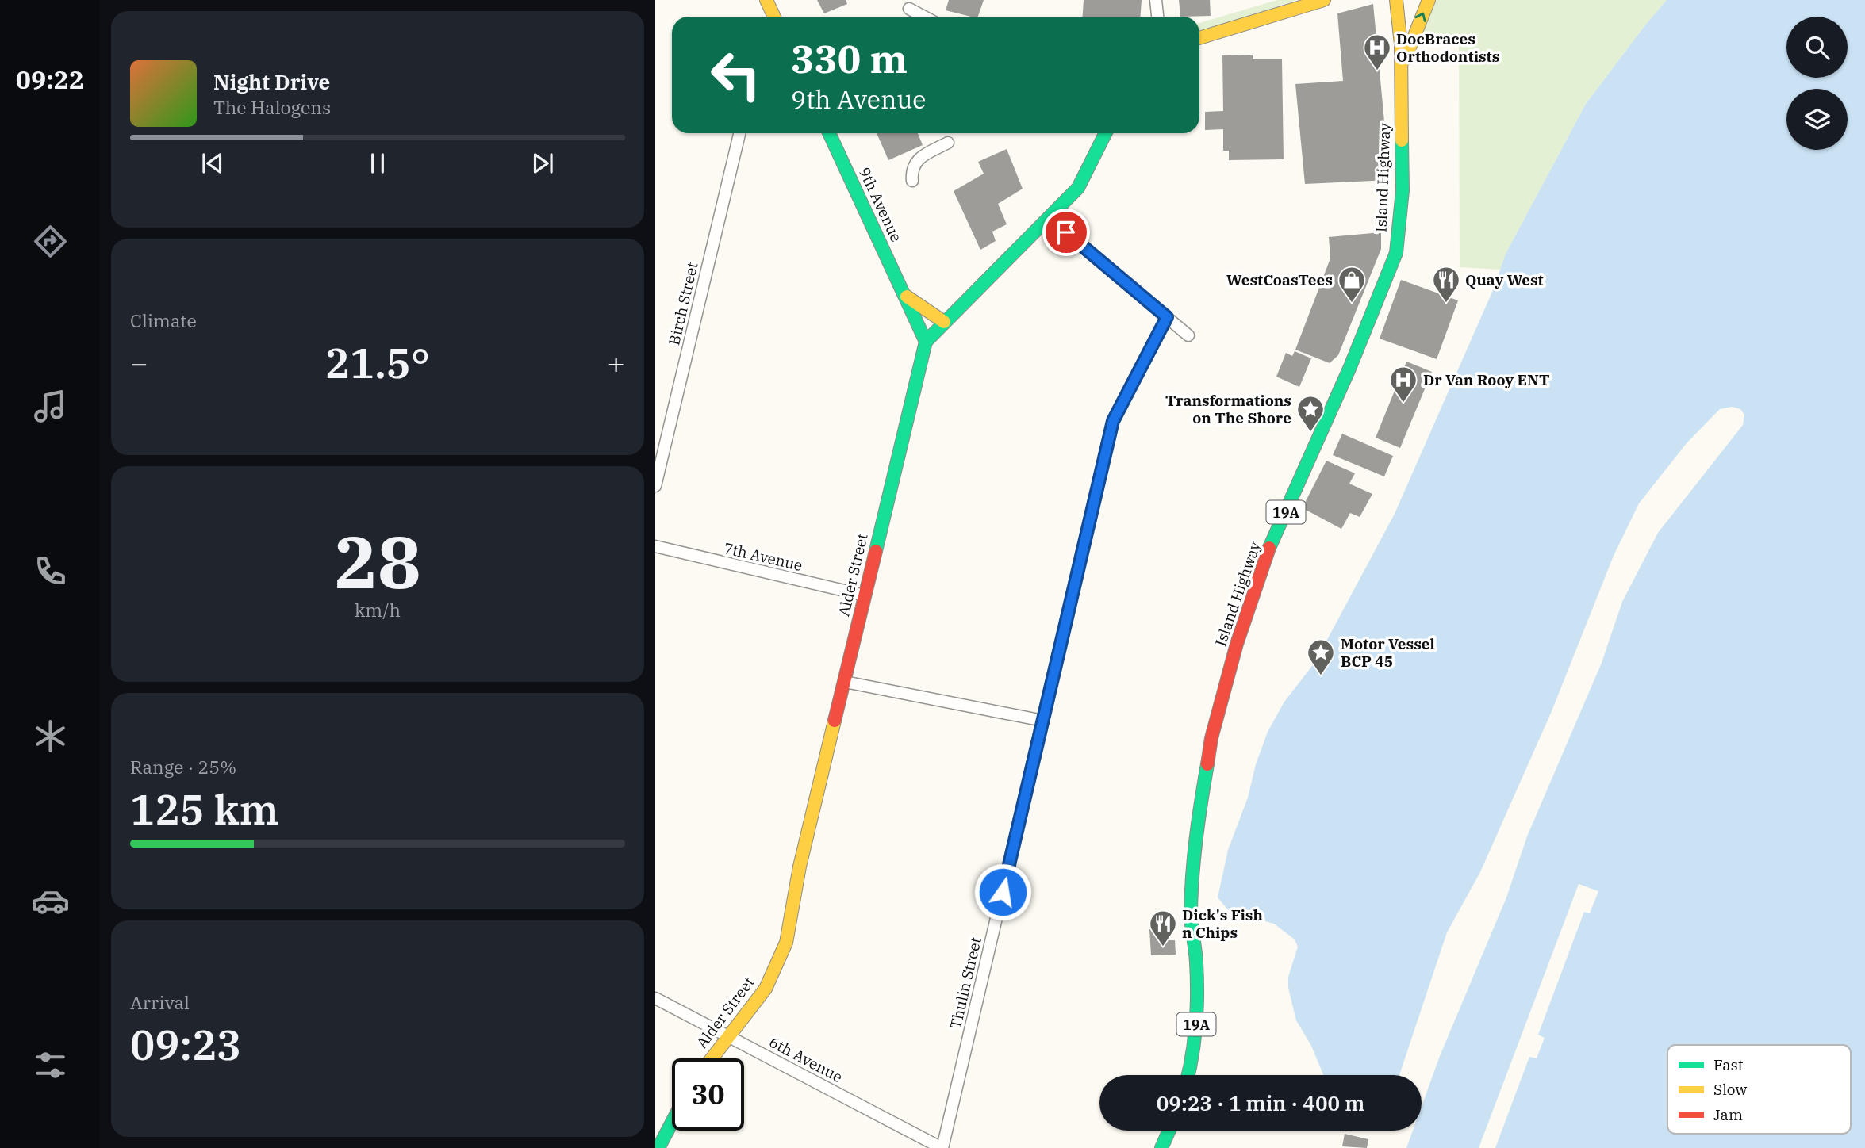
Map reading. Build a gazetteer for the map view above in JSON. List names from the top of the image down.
{
  "streets": {
    "street": [
      "Island Highway",
      "9th Avenue",
      "Birch Street",
      "19A",
      "7th Avenue",
      "Alder Street",
      "Thulin Street",
      "6th Avenue"
    ]
  },
  "crossings": [
    ["9th Avenue", "Alder Street"],
    ["7th Avenue", "Alder Street"],
    ["Alder Street", "6th Avenue"],
    ["Thulin Street", "6th Avenue"]
  ],
  "places": {
    "hospital": ["DocBraces Orthodontists", "Dr Van Rooy ENT"],
    "shop": ["WestCoasTees"],
    "restaurant": ["Quay West", "Dick's Fish n Chips"],
    "place": ["Transformations on The Shore", "Motor Vessel BCP 45"]
  },
  "legend": ["Fast", "Slow", "Jam"],
  "page": {
    "tabs": "09:22",
    "turn": ["330 m", "9th Avenue"],
    "song": ["Night Drive", "The Halogens"],
    "tile": [
      "Climate",
      ["28", "km/h"],
      ["Range · 25%", "125 km"],
      ["Arrival", "09:23"]
    ],
    "heat": ["−", "21.5°", "+"],
    "limit": "30",
    "trip": "09:23 · 1 min · 400 m"
  }
}
